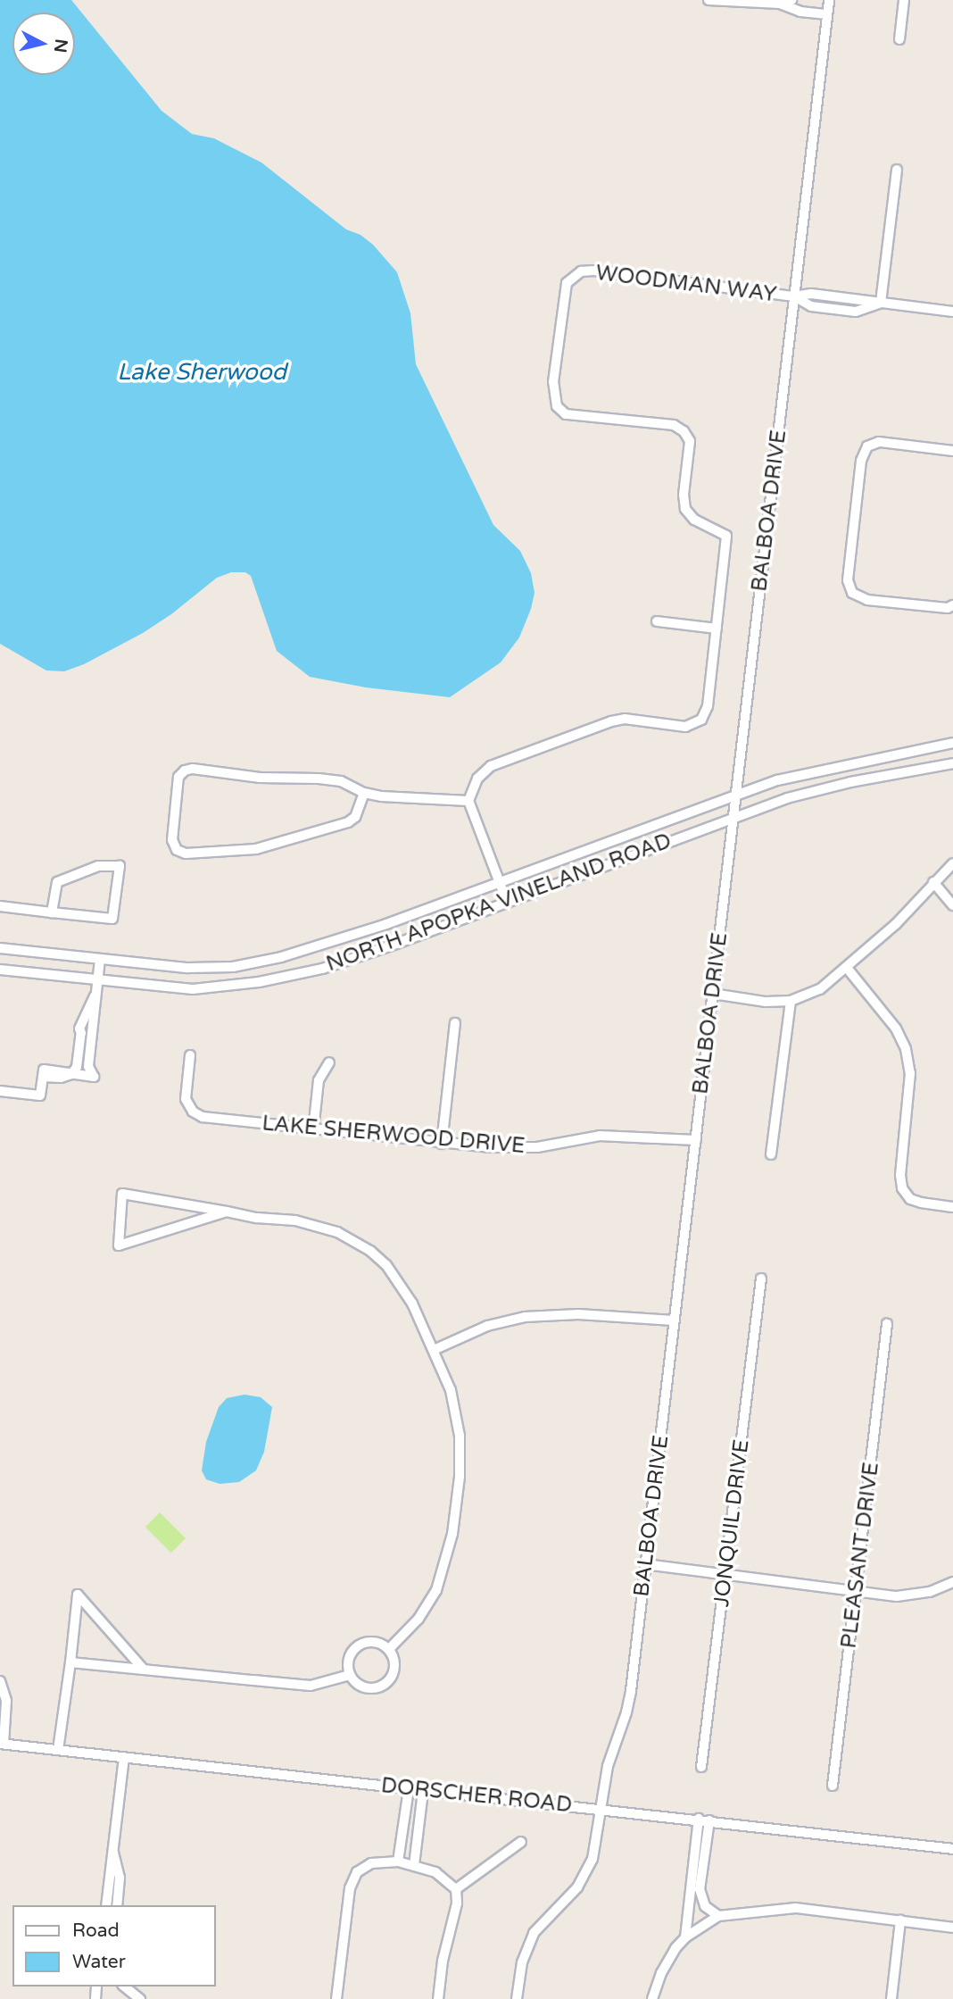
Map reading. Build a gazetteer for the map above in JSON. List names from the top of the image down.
{
  "streets": {
    "street": [
      "WOODMAN WAY",
      "BALBOA DRIVE",
      "NORTH APOPKA VINELAND ROAD",
      "LAKE SHERWOOD DRIVE",
      "JONQUIL DRIVE",
      "PLEASANT DRIVE",
      "DORSCHER ROAD"
    ]
  },
  "crossings": [
    ["WOODMAN WAY", "BALBOA DRIVE"],
    ["BALBOA DRIVE", "NORTH APOPKA VINELAND ROAD"],
    ["BALBOA DRIVE", "LAKE SHERWOOD DRIVE"],
    ["BALBOA DRIVE", "DORSCHER ROAD"]
  ],
  "water": ["Lake Sherwood"],
  "legend": ["Road", "Water"],
  "north": "right"
}
